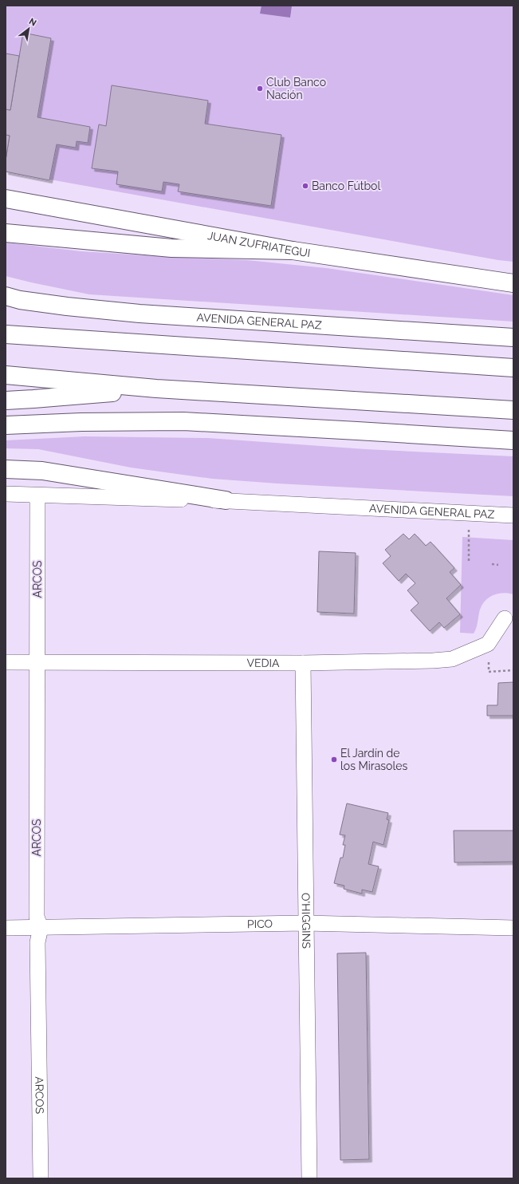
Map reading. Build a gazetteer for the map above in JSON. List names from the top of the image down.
{
  "streets": {
    "main road": ["JUAN ZUFRIATEGUI", "AVENIDA GENERAL PAZ"],
    "street": [
      "ARCOS",
      "VEDIA",
      "O'HIGGINS",
      "PICO"
    ]
  },
  "crossings": [
    ["AVENIDA GENERAL PAZ", "ARCOS"],
    ["ARCOS", "VEDIA"],
    ["ARCOS", "PICO"],
    ["VEDIA", "O'HIGGINS"],
    ["O'HIGGINS", "PICO"]
  ],
  "places": ["Club Banco Nación", "Banco Fútbol", "El Jardín de los Mirasoles"],
  "north": "top right"
}
